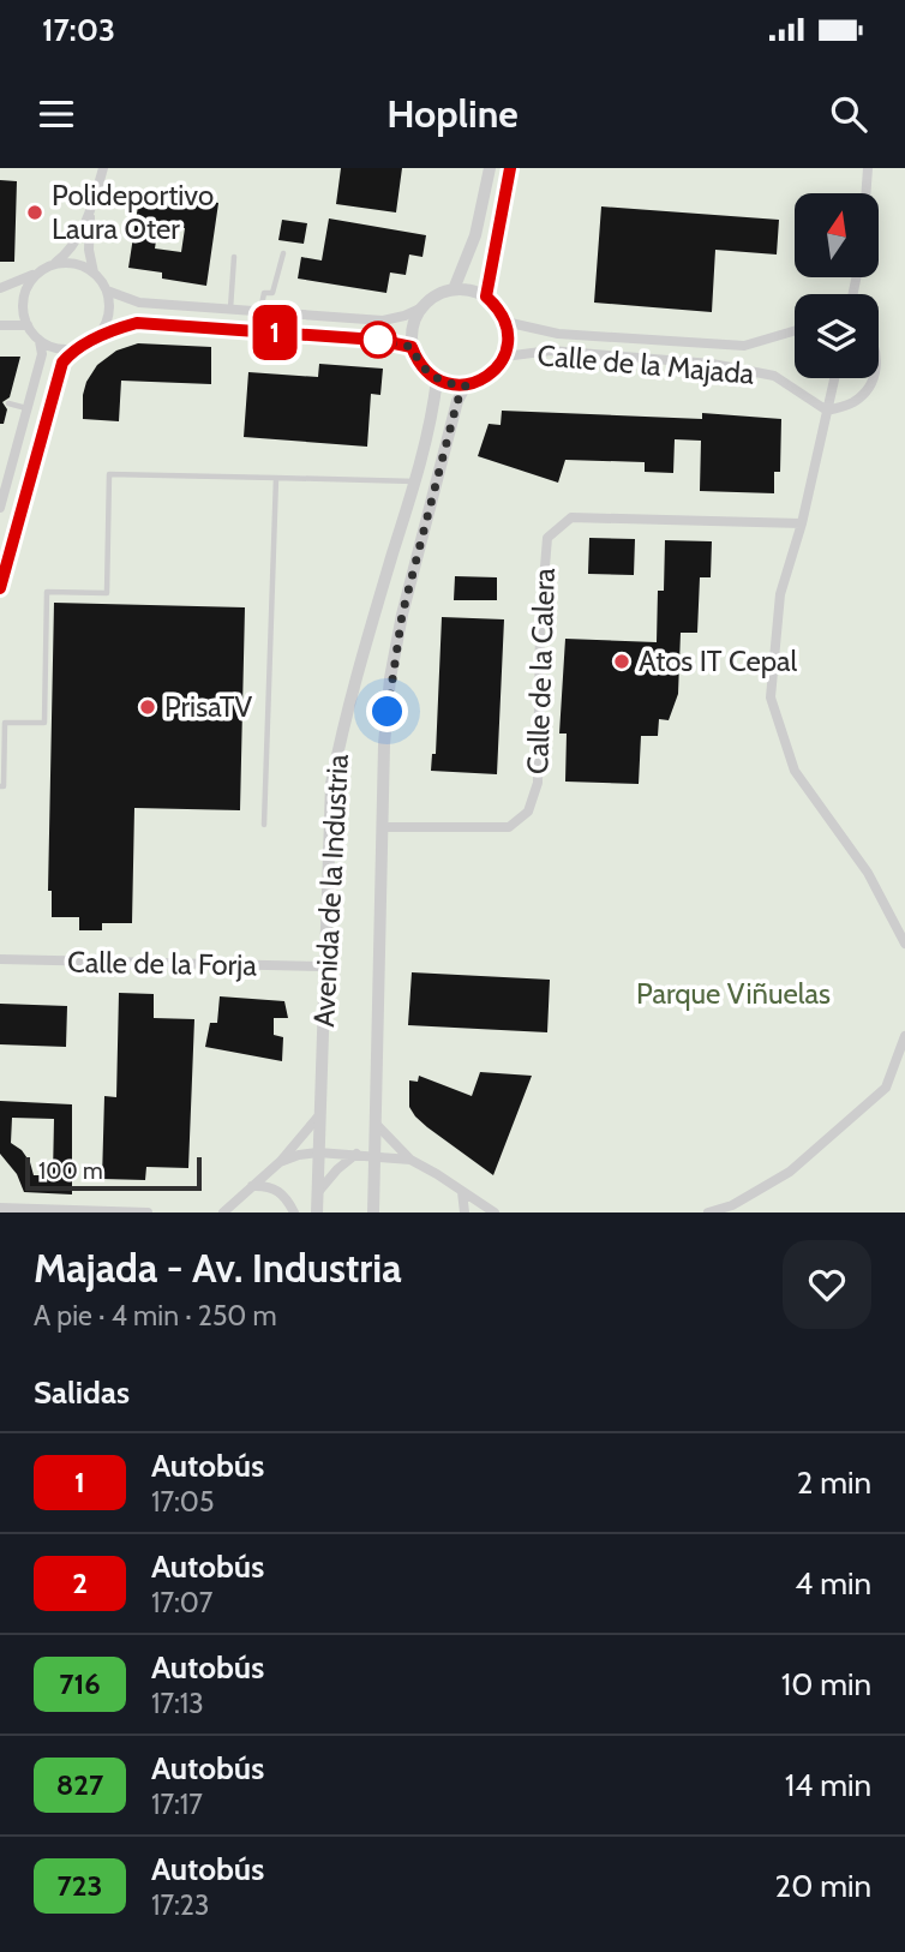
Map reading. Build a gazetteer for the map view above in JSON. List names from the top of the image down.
{
  "streets": {
    "street": [
      "Calle de la Majada",
      "Calle de la Calera",
      "Avenida de la Industria",
      "Calle de la Forja"
    ]
  },
  "crossings": [
    ["Calle de la Majada", "Avenida de la Industria"],
    ["Calle de la Calera", "Avenida de la Industria"],
    ["Avenida de la Industria", "Calle de la Forja"]
  ],
  "parks": ["Parque Viñuelas"],
  "places": ["Polideportivo Laura Oter", "Atos IT Cepal", "PrisaTV"],
  "lines": ["bus line 1"],
  "scale_bar": "100 m",
  "north": "top",
  "page": {
    "status": "17:03",
    "header": "Hopline",
    "on_map": "1",
    "scale": "100 m",
    "heading": [
      ["Majada - Av. Industria", "A pie · 4 min · 250 m"],
      "Salidas"
    ],
    "list": [
      {
        "mark": "1",
        "name": "Autobús",
        "note": "17:05",
        "value": "2 min"
      },
      {
        "mark": "2",
        "name": "Autobús",
        "note": "17:07",
        "value": "4 min"
      },
      {
        "mark": "716",
        "name": "Autobús",
        "note": "17:13",
        "value": "10 min"
      },
      {
        "mark": "827",
        "name": "Autobús",
        "note": "17:17",
        "value": "14 min"
      },
      {
        "mark": "723",
        "name": "Autobús",
        "note": "17:23",
        "value": "20 min"
      }
    ]
  }
}
